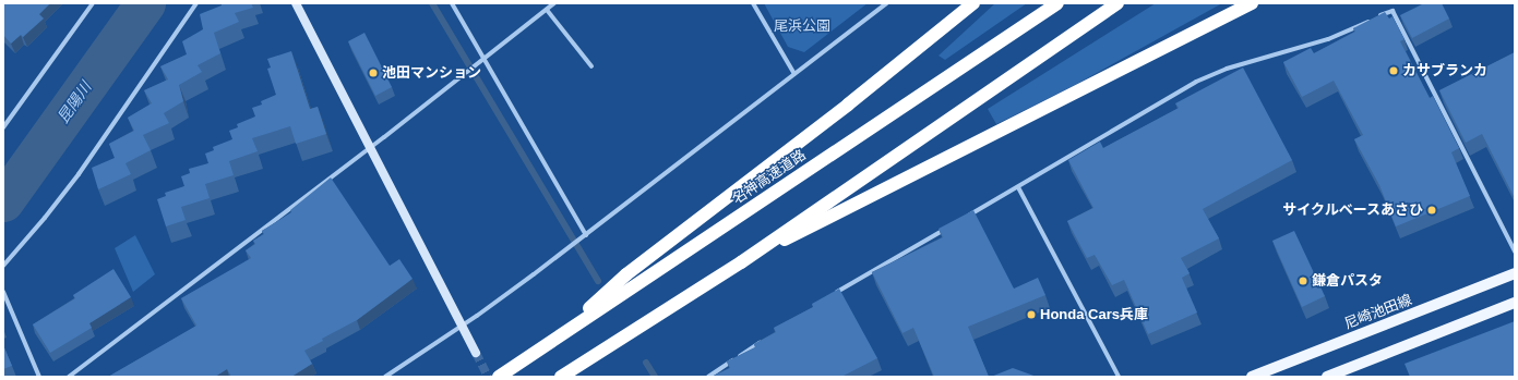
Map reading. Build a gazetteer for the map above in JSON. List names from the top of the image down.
{
  "streets": {
    "highway": ["名神高速道路"],
    "main road": ["尼崎池田線"]
  },
  "water": ["昆陽川"],
  "parks": ["尾浜公園"],
  "places": [
    "カサブランカ",
    "池田マンション",
    "サイクルベースあさひ",
    "鎌倉パスタ",
    "Honda Cars兵庫"
  ]
}
